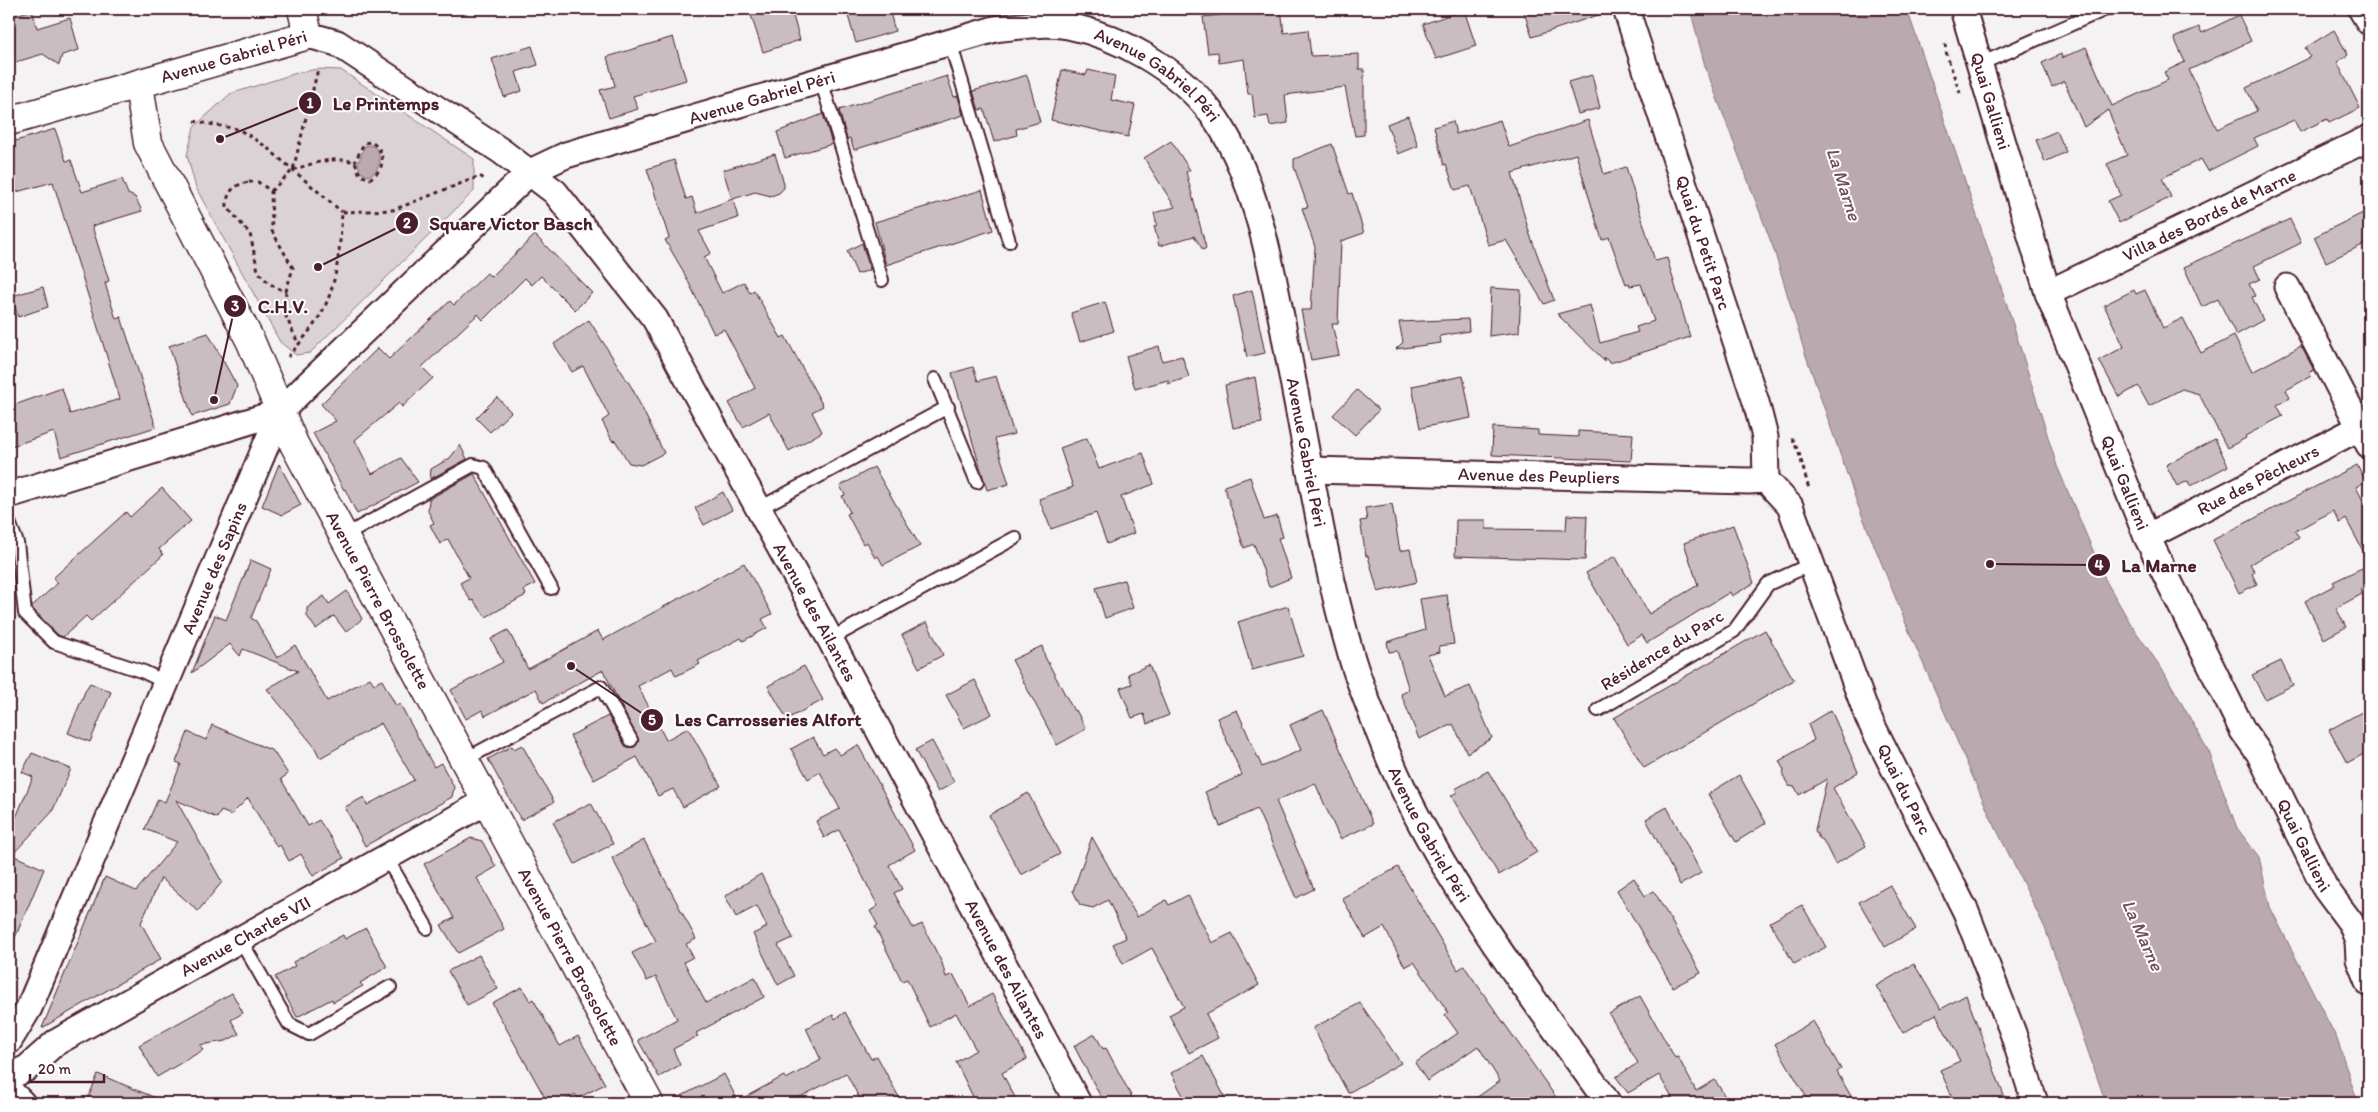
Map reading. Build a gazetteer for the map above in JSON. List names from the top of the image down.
{
  "streets": {
    "street": [
      "Avenue Gabriel Péri",
      "Quai Gallieni",
      "Villa des Bords de Marne",
      "Quai du Petit Parc",
      "Avenue des Peupliers",
      "Rue des Pêcheurs",
      "Avenue des Sapins",
      "Avenue Pierre Brossolette",
      "Avenue des Ailantes",
      "Quai du Parc",
      "Avenue Charles VII"
    ],
    "lane": ["Résidence du Parc"]
  },
  "crossings": [
    ["Avenue Gabriel Péri", "Avenue des Peupliers"],
    ["Avenue Gabriel Péri", "Avenue des Sapins"],
    ["Avenue Gabriel Péri", "Avenue Pierre Brossolette"],
    ["Avenue Gabriel Péri", "Avenue des Ailantes"],
    ["Quai Gallieni", "Villa des Bords de Marne"],
    ["Quai Gallieni", "Rue des Pêcheurs"],
    ["Quai du Petit Parc", "Avenue des Peupliers"],
    ["Quai du Petit Parc", "Quai du Parc"],
    ["Avenue des Peupliers", "Quai du Parc"],
    ["Avenue des Sapins", "Avenue Pierre Brossolette"],
    ["Avenue des Sapins", "Avenue des Ailantes"],
    ["Avenue Pierre Brossolette", "Avenue Charles VII"],
    ["Résidence du Parc", "Quai du Parc"]
  ],
  "water": ["La Marne"],
  "places": [
    "Le Printemps",
    "Square Victor Basch",
    "C.H.V.",
    "La Marne",
    "Les Carrosseries Alfort"
  ],
  "scale_bar": "20 m"
}
